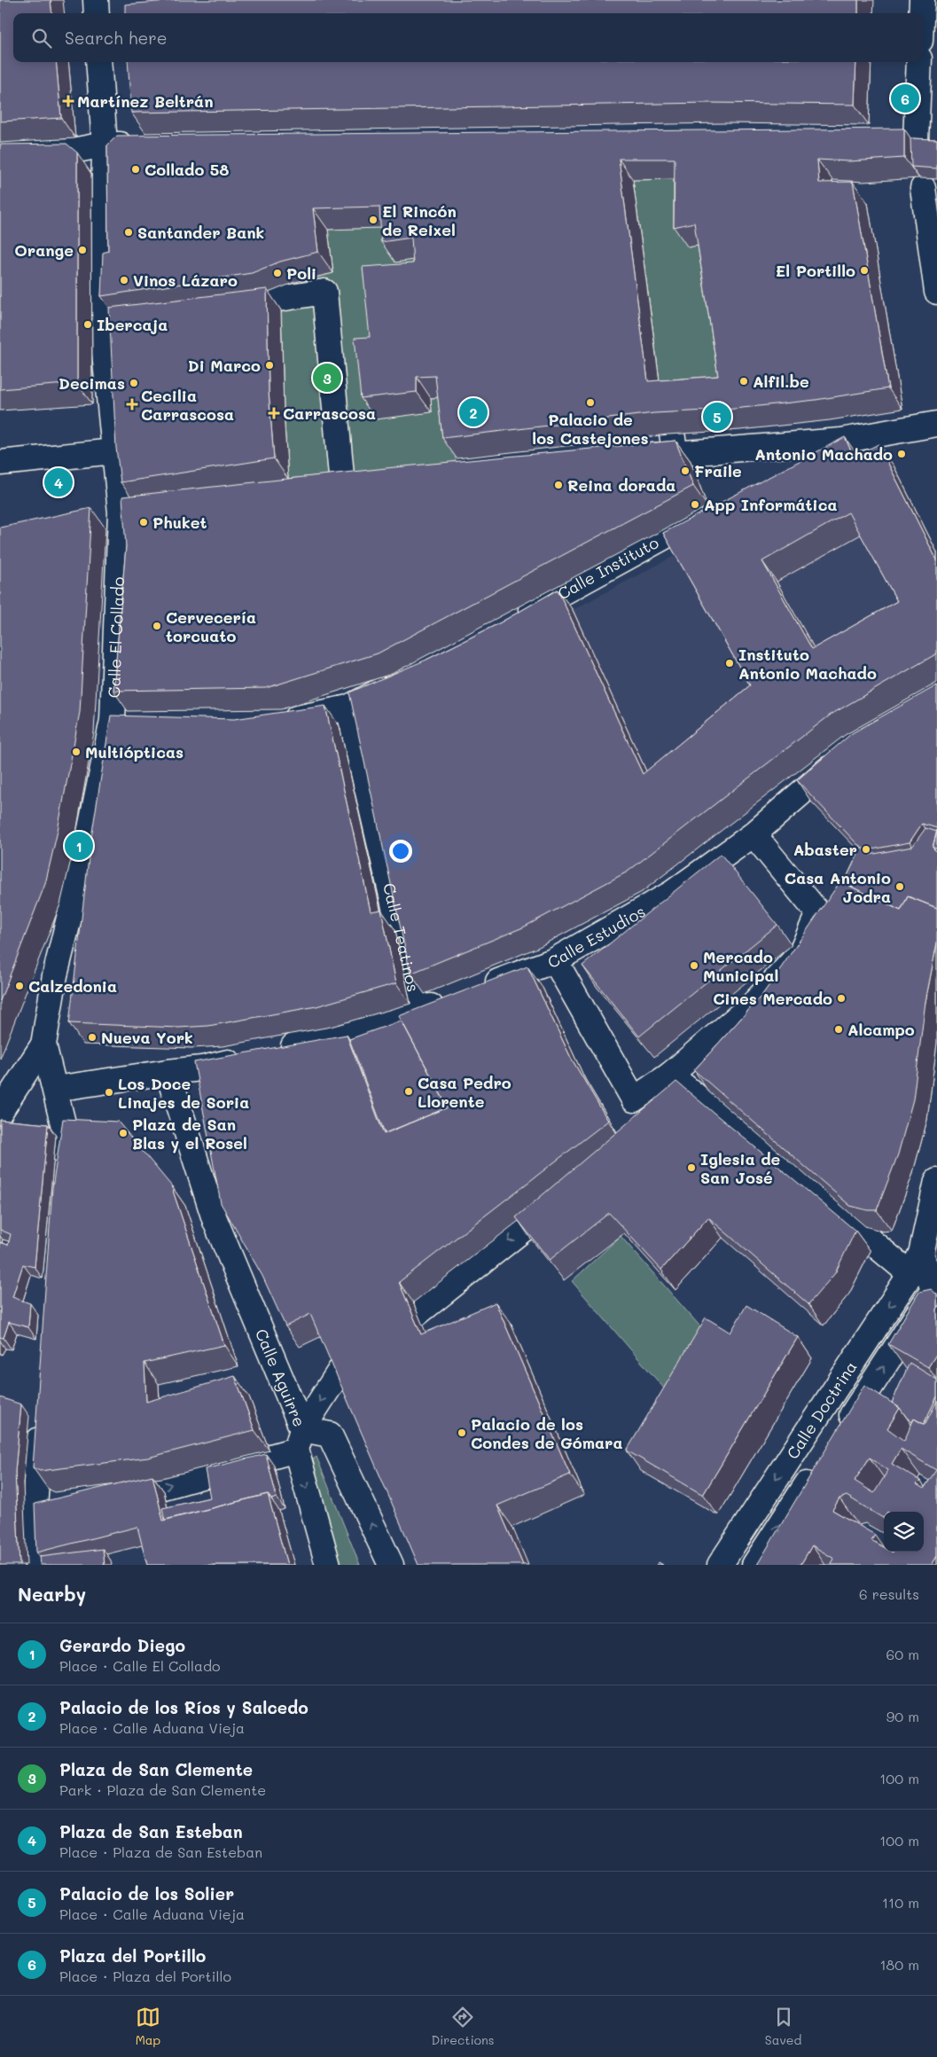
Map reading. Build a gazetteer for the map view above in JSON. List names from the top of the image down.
{
  "streets": {
    "street": [
      "Calle Instituto",
      "Calle El Collado",
      "Calle Estudios",
      "Calle Teatinos",
      "Calle Aguirre",
      "Calle Doctrina"
    ]
  },
  "places": {
    "health": ["Martínez Beltrán", "Cecilia Carrascosa", "Carrascosa"],
    "other": [
      "Collado 58",
      "El Rincón de Reixel",
      "Santander Bank",
      "Orange",
      "El Portillo",
      "Poli",
      "Vinos Lázaro",
      "Ibercaja",
      "Di Marco",
      "Alfil.be",
      "Decimas",
      "Palacio de los Castejones",
      "Antonio Machado",
      "Fraile",
      "Reina dorada",
      "App Informática",
      "Phuket",
      "Cervecería torcuato",
      "Instituto Antonio Machado",
      "Multiópticas",
      "Abaster",
      "Casa Antonio Jodra",
      "Mercado Municipal",
      "Calzedonia",
      "Cines Mercado",
      "Alcampo",
      "Nueva York",
      "Casa Pedro Llorente",
      "Los Doce Linajes de Soria",
      "Plaza de San Blas y el Rosel",
      "Iglesia de San José",
      "Palacio de los Condes de Gómara"
    ]
  },
  "page": {
    "search": "Search here",
    "pins": [
      "6",
      "3",
      "2",
      "5",
      "4",
      "1"
    ],
    "heading": ["Nearby", "6 results"],
    "list": [
      {
        "mark": "1",
        "name": "Gerardo Diego",
        "note": "Place · Calle El Collado",
        "value": "60 m"
      },
      {
        "mark": "2",
        "name": "Palacio de los Ríos y Salcedo",
        "note": "Place · Calle Aduana Vieja",
        "value": "90 m"
      },
      {
        "mark": "3",
        "name": "Plaza de San Clemente",
        "note": "Park · Plaza de San Clemente",
        "value": "100 m"
      },
      {
        "mark": "4",
        "name": "Plaza de San Esteban",
        "note": "Place · Plaza de San Esteban",
        "value": "100 m"
      },
      {
        "mark": "5",
        "name": "Palacio de los Solier",
        "note": "Place · Calle Aduana Vieja",
        "value": "110 m"
      },
      {
        "mark": "6",
        "name": "Plaza del Portillo",
        "note": "Place · Plaza del Portillo",
        "value": "180 m"
      }
    ],
    "nav": ["Map", "Directions", "Saved"]
  }
}
